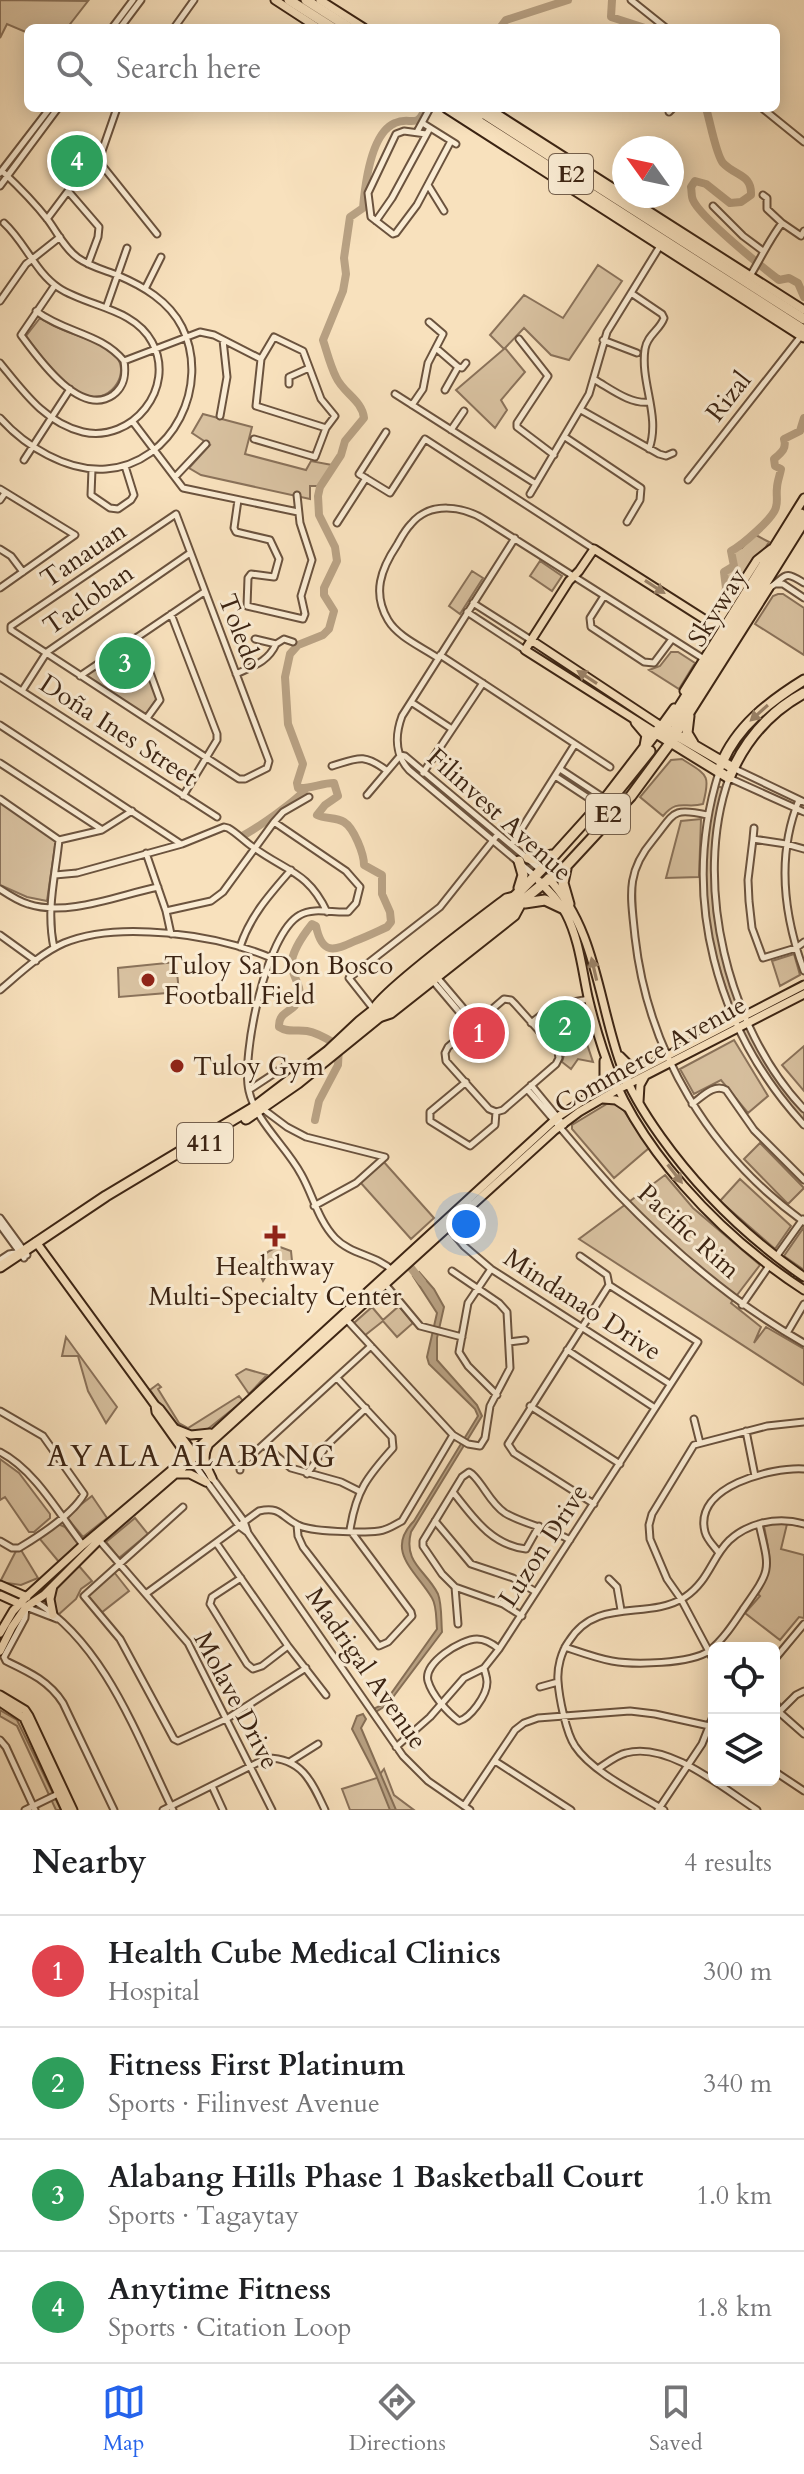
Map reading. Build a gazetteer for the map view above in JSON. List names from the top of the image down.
{
  "streets": {
    "highway": ["E2", "Skyway", "411"],
    "main road": ["Filinvest Avenue", "Commerce Avenue", "Madrigal Avenue"],
    "street": [
      "Rizal",
      "Tanauan",
      "Tacloban",
      "Toledo",
      "Doña Ines Street",
      "Pacific Rim",
      "Mindanao Drive",
      "Luzon Drive",
      "Molave Drive"
    ]
  },
  "crossings": [
    ["E2", "Rizal"],
    ["E2", "Skyway"],
    ["Tanauan", "Tacloban"],
    ["Tanauan", "Toledo"],
    ["Tacloban", "Toledo"],
    ["Tacloban", "Doña Ines Street"],
    ["Skyway", "Filinvest Avenue"],
    ["Skyway", "411"],
    ["Filinvest Avenue", "Commerce Avenue"],
    ["Filinvest Avenue", "411"],
    ["Commerce Avenue", "Pacific Rim"],
    ["Commerce Avenue", "Mindanao Drive"],
    ["Commerce Avenue", "Madrigal Avenue"],
    ["Commerce Avenue", "Molave Drive"],
    ["411", "Madrigal Avenue"],
    ["Mindanao Drive", "Luzon Drive"],
    ["Luzon Drive", "Madrigal Avenue"]
  ],
  "districts": ["AYALA ALABANG"],
  "places": {
    "other": ["Tuloy Sa Don Bosco Football Field", "Tuloy Gym"],
    "health": ["Healthway Multi-Specialty Center"]
  },
  "north": "top left",
  "page": {
    "search": "Search here",
    "pins": [
      "4",
      "3",
      "2",
      "1"
    ],
    "heading": ["Nearby", "4 results"],
    "list": [
      {
        "mark": "1",
        "name": "Health Cube Medical Clinics",
        "note": "Hospital",
        "value": "300 m"
      },
      {
        "mark": "2",
        "name": "Fitness First Platinum",
        "note": "Sports · Filinvest Avenue",
        "value": "340 m"
      },
      {
        "mark": "3",
        "name": "Alabang Hills Phase 1 Basketball Court",
        "note": "Sports · Tagaytay",
        "value": "1.0 km"
      },
      {
        "mark": "4",
        "name": "Anytime Fitness",
        "note": "Sports · Citation Loop",
        "value": "1.8 km"
      }
    ],
    "nav": ["Map", "Directions", "Saved"]
  }
}
